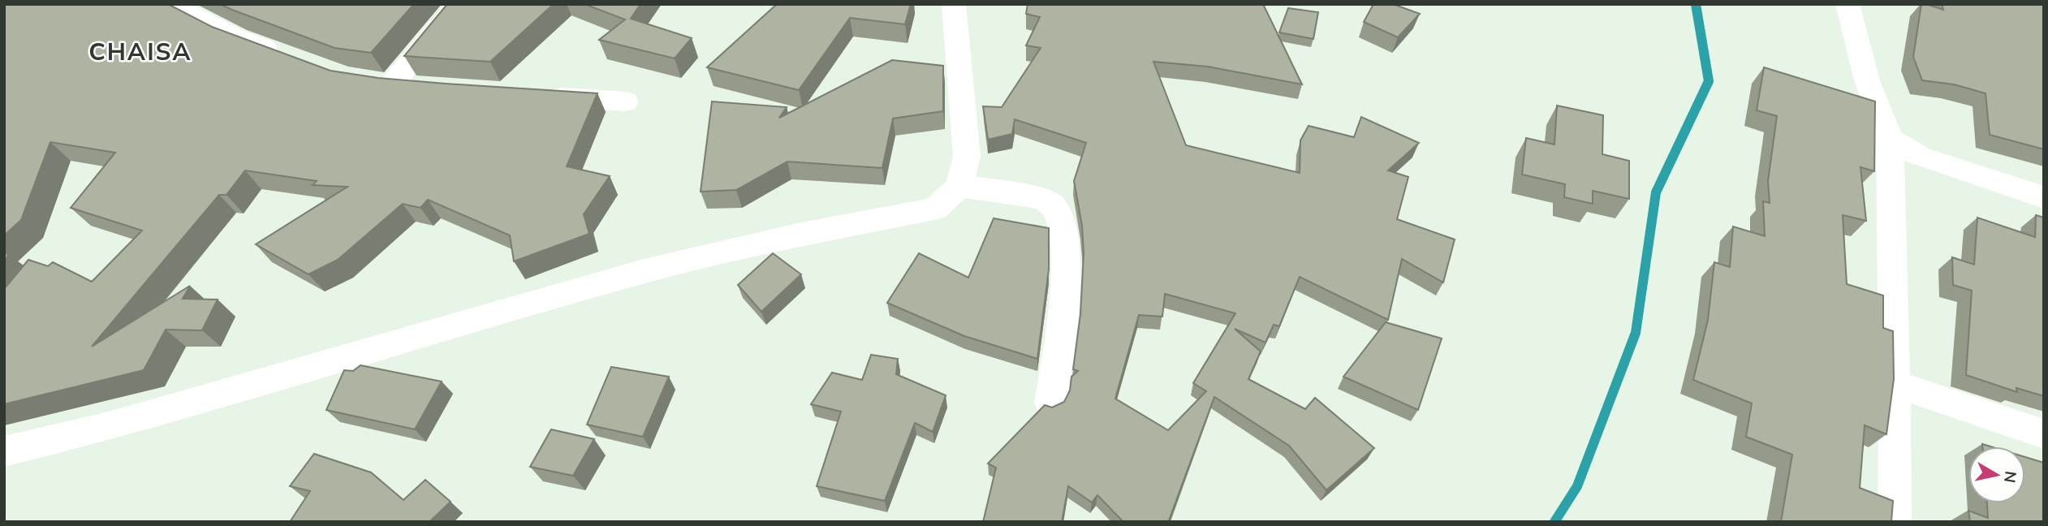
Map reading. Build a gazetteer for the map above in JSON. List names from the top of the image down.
{
  "districts": ["CHAISA"],
  "north": "right"
}
